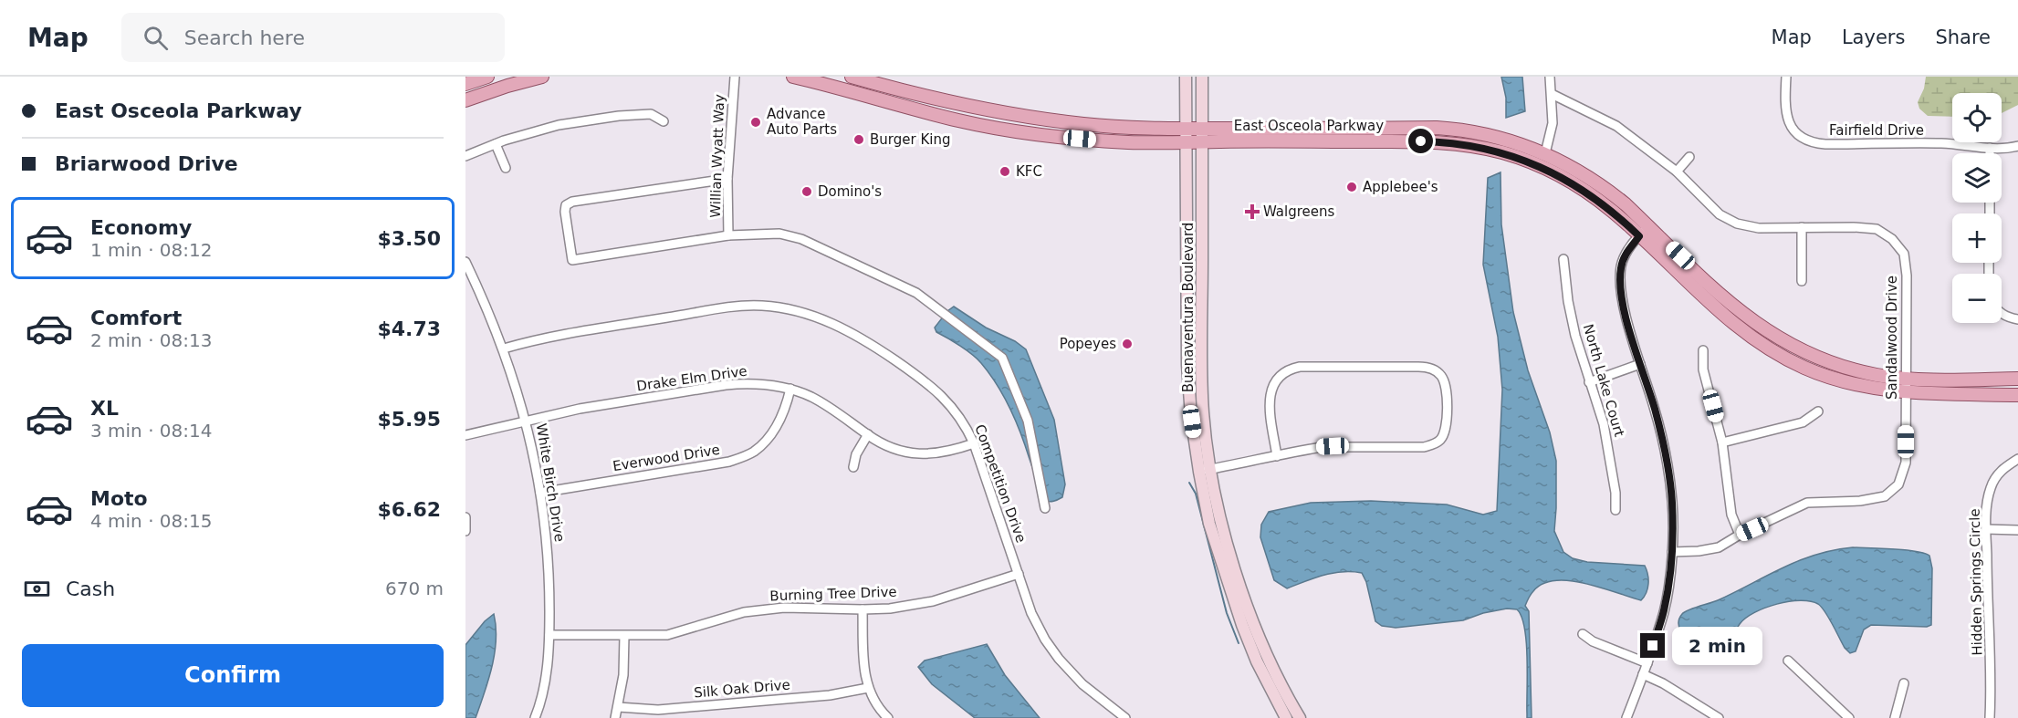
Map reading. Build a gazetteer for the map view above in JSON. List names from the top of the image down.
{
  "streets": {
    "main road": ["East Osceola Parkway", "Buenaventura Boulevard"],
    "street": [
      "Fairfield Drive",
      "Willian Wyatt Way",
      "Sandalwood Drive",
      "Drake Elm Drive",
      "North Lake Court",
      "Everwood Drive",
      "White Birch Drive",
      "Competition Drive",
      "Hidden Springs Circle",
      "Burning Tree Drive",
      "Silk Oak Drive"
    ]
  },
  "crossings": [
    ["East Osceola Parkway", "Buenaventura Boulevard"],
    ["East Osceola Parkway", "Sandalwood Drive"],
    ["Drake Elm Drive", "Everwood Drive"],
    ["Drake Elm Drive", "White Birch Drive"],
    ["Drake Elm Drive", "Competition Drive"],
    ["Everwood Drive", "White Birch Drive"],
    ["White Birch Drive", "Competition Drive"],
    ["White Birch Drive", "Burning Tree Drive"],
    ["Competition Drive", "Burning Tree Drive"]
  ],
  "places": {
    "other": [
      "Advance Auto Parts",
      "Burger King",
      "KFC",
      "Applebee's",
      "Domino's",
      "Popeyes"
    ],
    "health": ["Walgreens"]
  },
  "page": {
    "header": "Map",
    "search": "Search here",
    "nav": ["Map", "Layers", "Share"],
    "banner": ["East Osceola Parkway", "Briarwood Drive"],
    "map_buttons": ["+", "−"],
    "list": [
      {
        "name": "Economy",
        "note": "1 min · 08:12",
        "value": "$3.50"
      },
      {
        "name": "Comfort",
        "note": "2 min · 08:13",
        "value": "$4.73"
      },
      {
        "name": "XL",
        "note": "3 min · 08:14",
        "value": "$5.95"
      },
      {
        "name": "Moto",
        "note": "4 min · 08:15",
        "value": "$6.62"
      }
    ],
    "pay": ["Cash", "670 m"],
    "bubble": "2 min",
    "buttons": "Confirm"
  }
}
